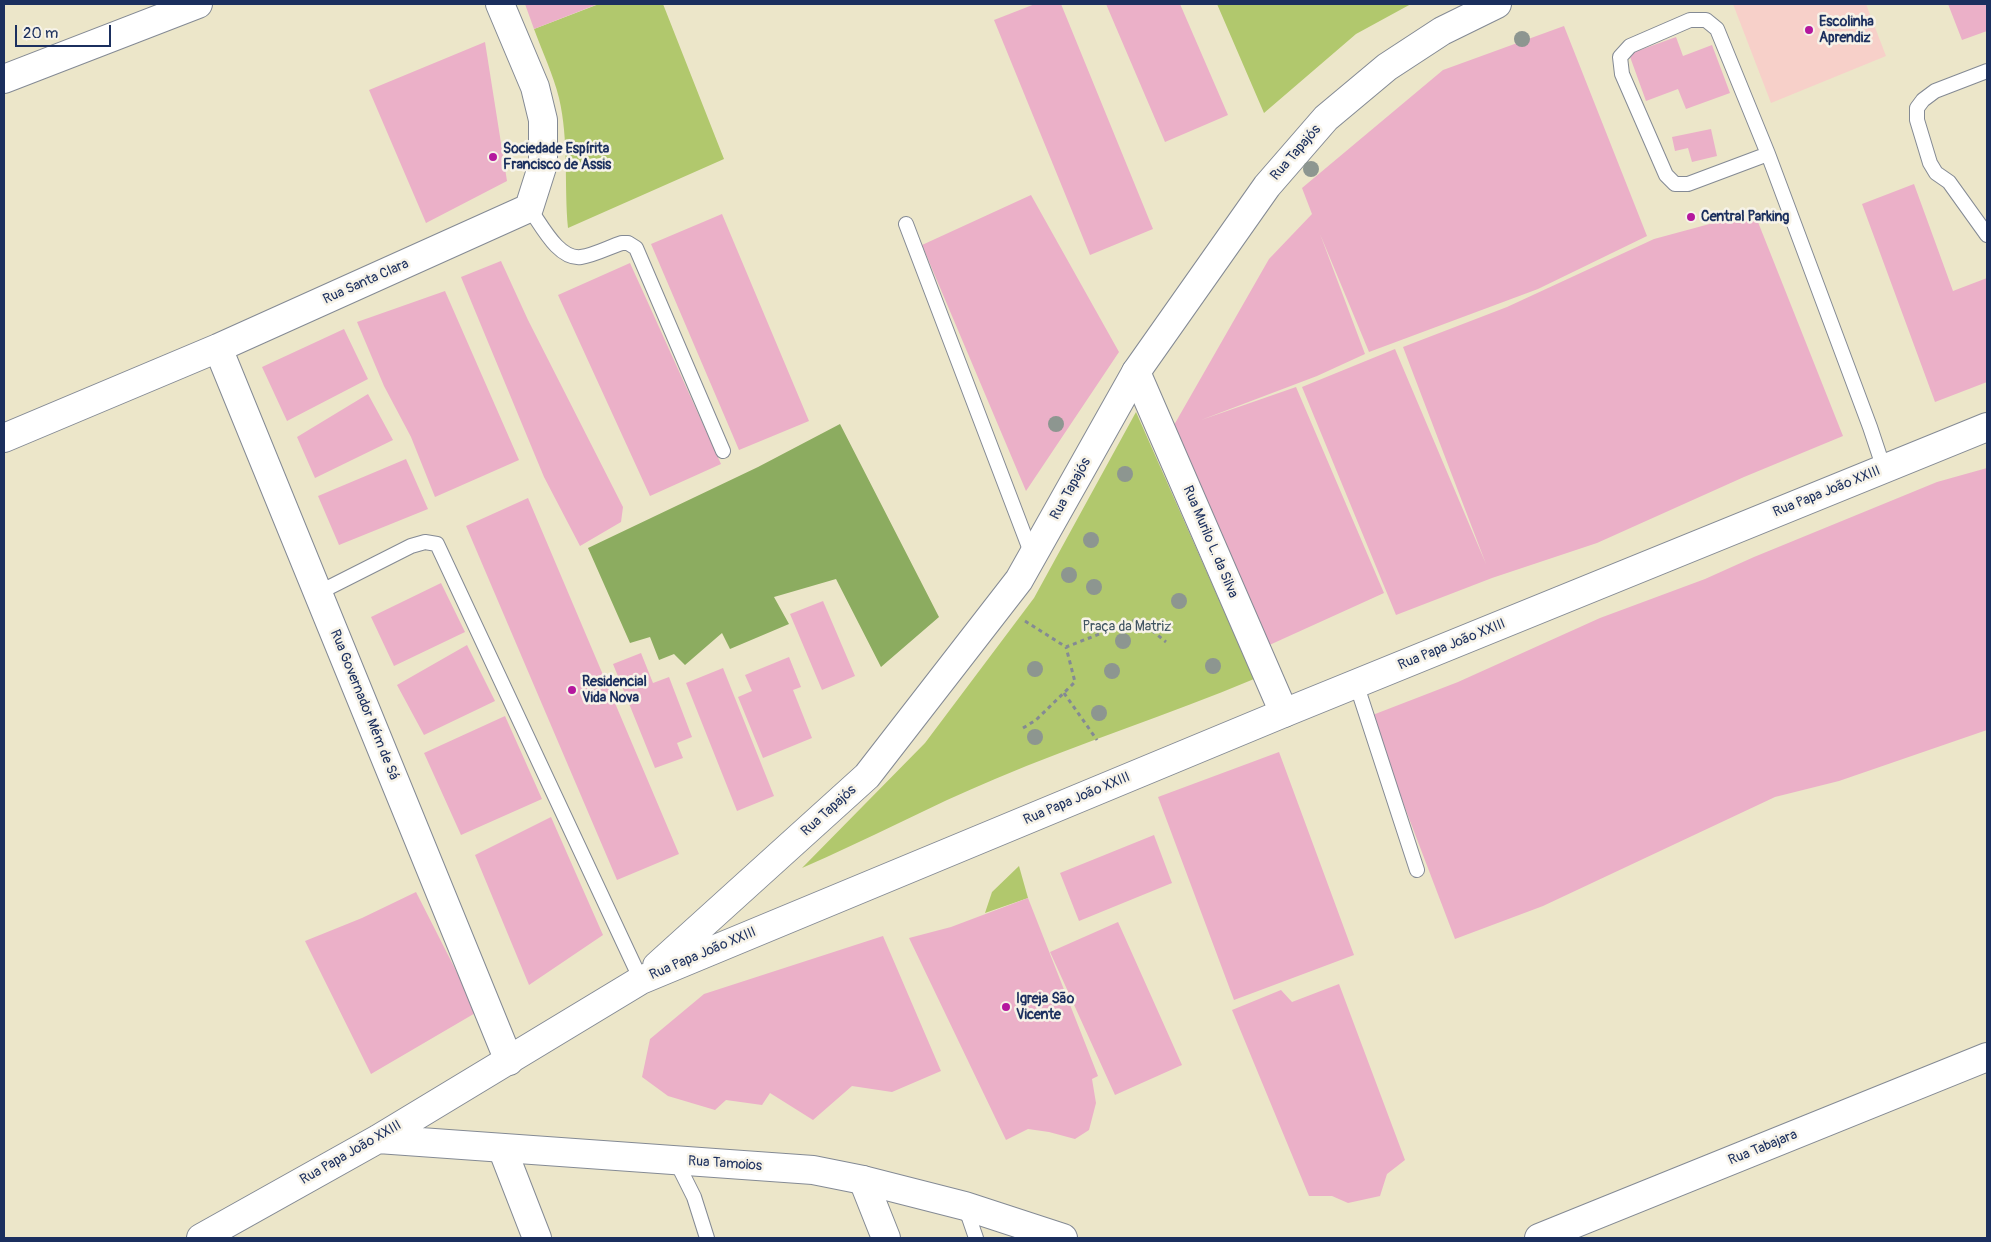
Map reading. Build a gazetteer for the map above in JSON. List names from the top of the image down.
{
  "streets": {
    "street": [
      "Rua Tapajós",
      "Rua Santa Clara",
      "Rua Papa João XXIII",
      "Rua Murilo L. da Silva",
      "Rua Governador Mém de Sá",
      "Rua Tabajara",
      "Rua Tamoios"
    ]
  },
  "crossings": [
    ["Rua Tapajós", "Rua Papa João XXIII"],
    ["Rua Tapajós", "Rua Murilo L. da Silva"],
    ["Rua Santa Clara", "Rua Governador Mém de Sá"],
    ["Rua Papa João XXIII", "Rua Murilo L. da Silva"],
    ["Rua Papa João XXIII", "Rua Governador Mém de Sá"],
    ["Rua Papa João XXIII", "Rua Tamoios"]
  ],
  "parks": ["Praça da Matriz"],
  "places": [
    "Escolinha Aprendiz",
    "Sociedade Espírita Francisco de Assis",
    "Central Parking",
    "Residencial Vida Nova",
    "Igreja São Vicente"
  ],
  "scale_bar": "20 m"
}
